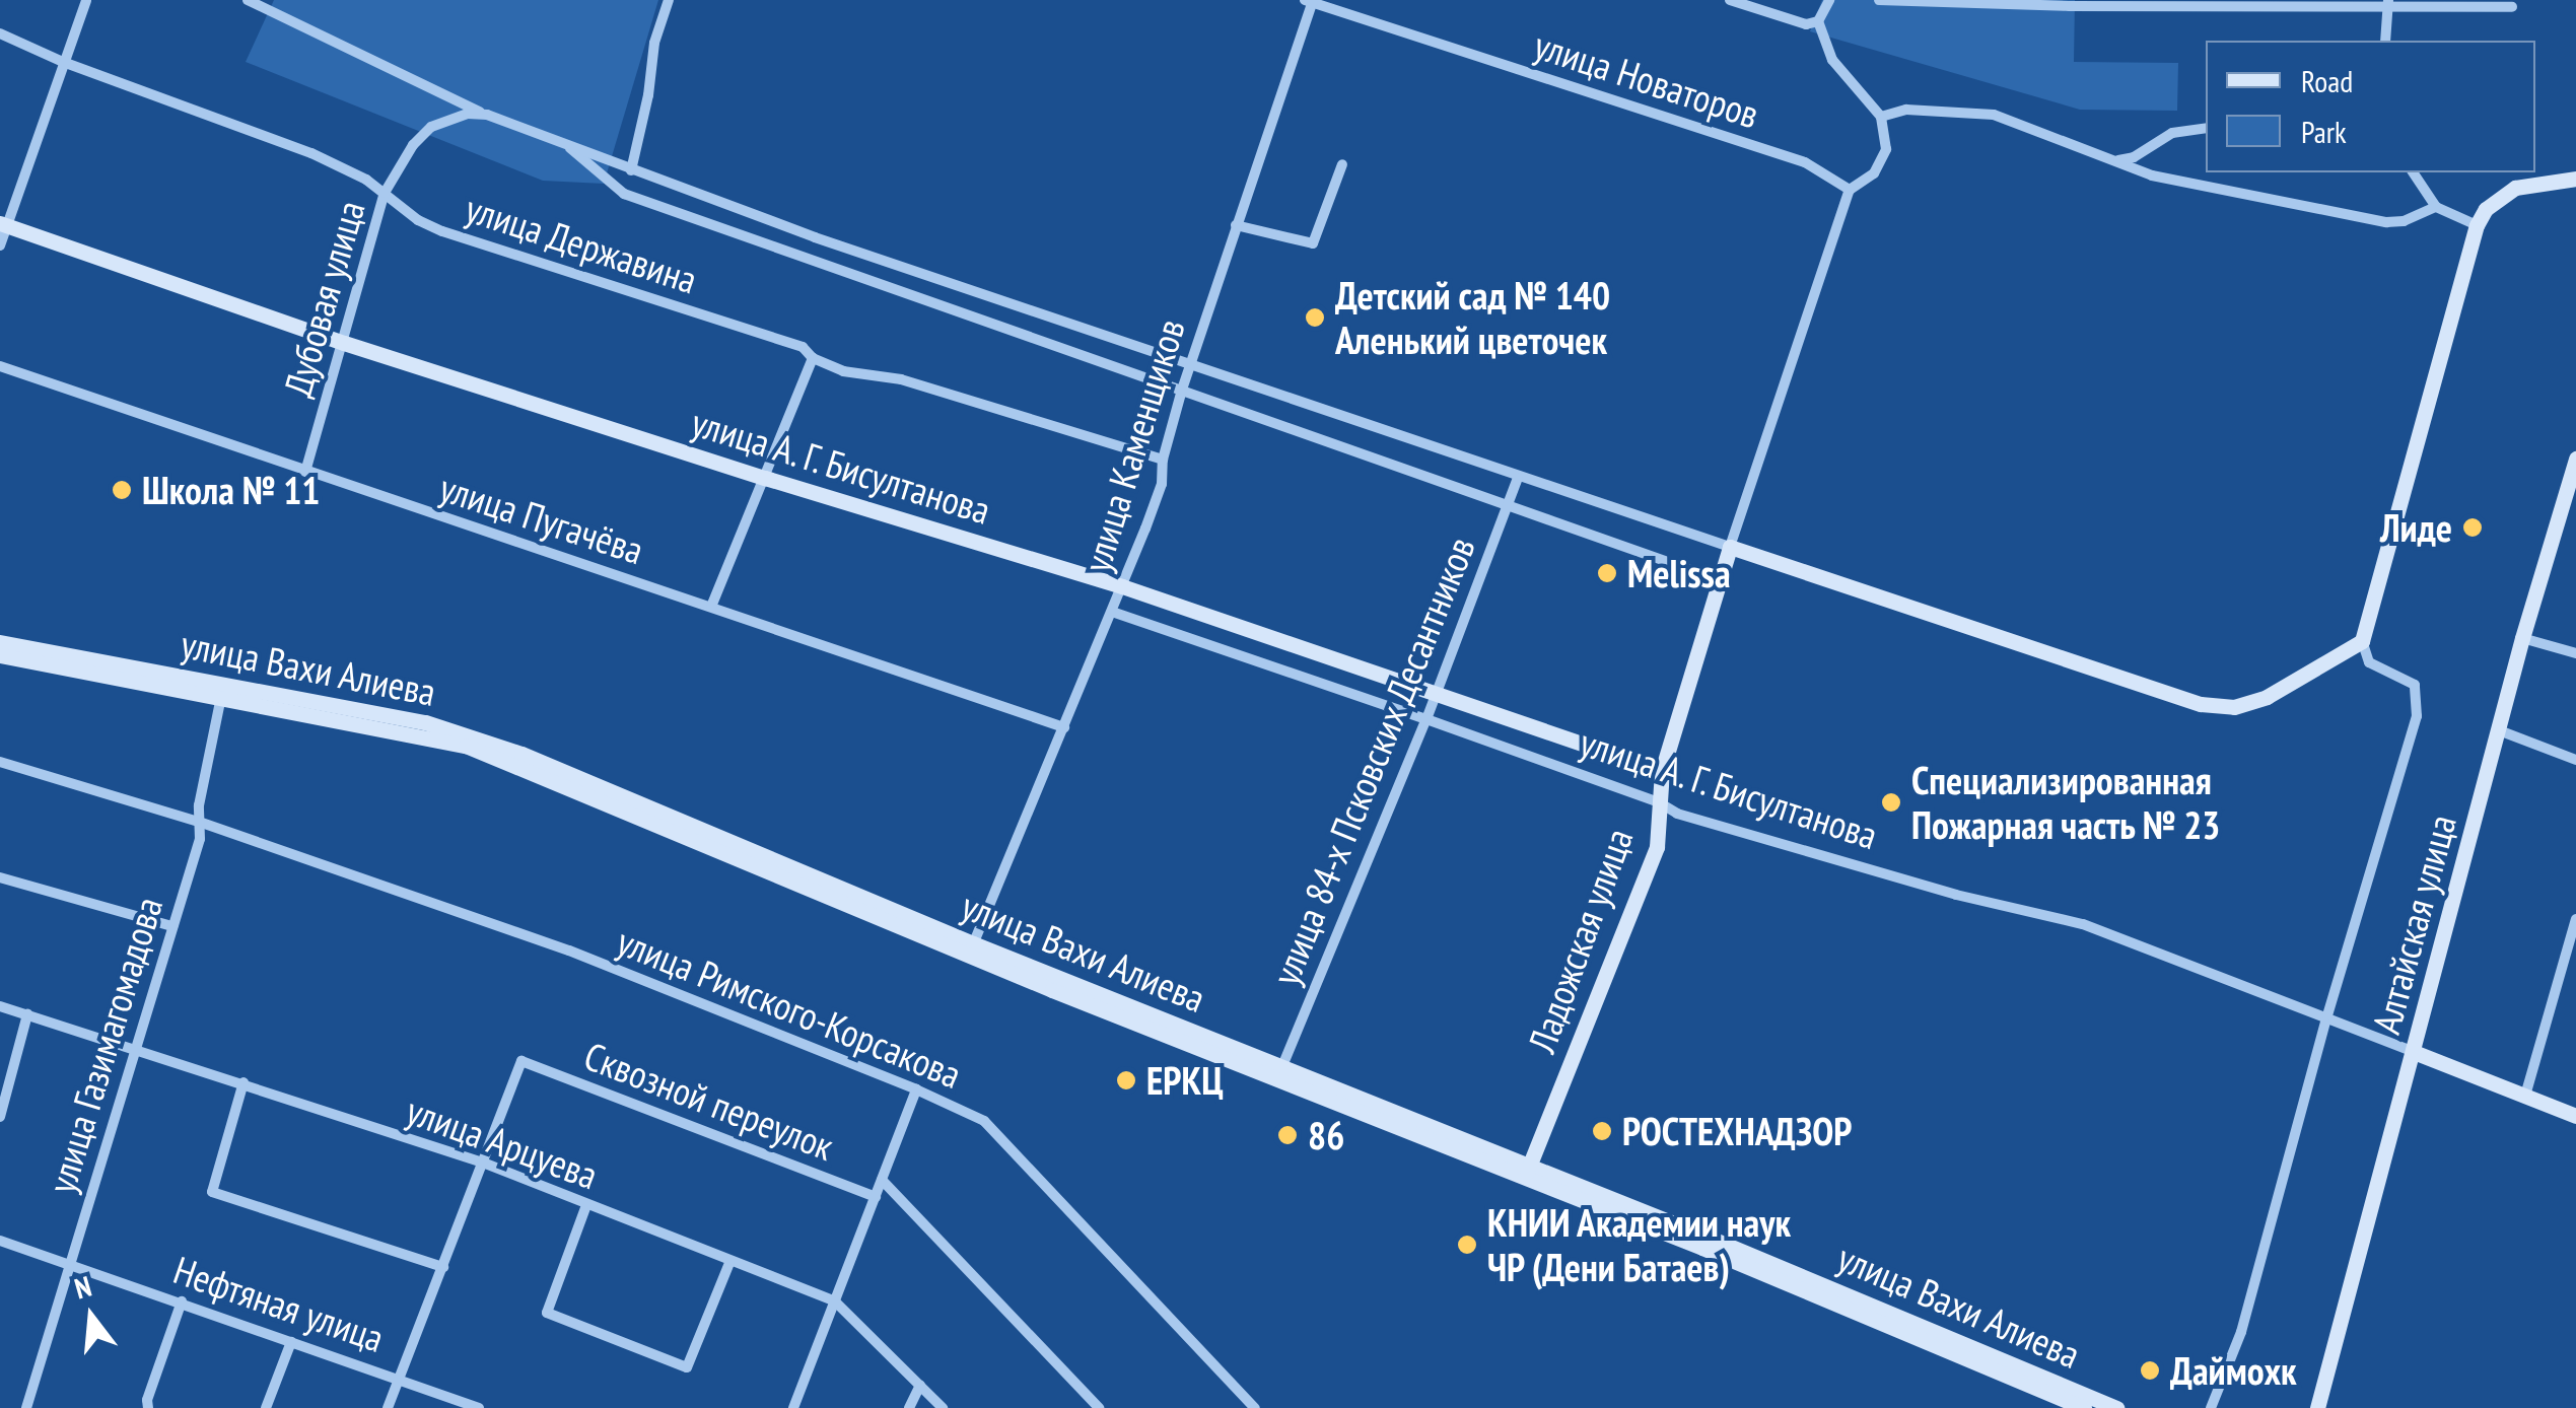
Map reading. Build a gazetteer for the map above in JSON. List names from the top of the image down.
{
  "streets": {
    "main road": [
      "улица А. Г. Бисултанова",
      "улица Вахи Алиева",
      "Алтайская улица",
      "Ладожская улица"
    ],
    "street": [
      "улица Новаторов",
      "улица Державина",
      "Дубовая улица",
      "улица Каменщиков",
      "улица Пугачёва",
      "улица 84-х Псковских Десантников",
      "улица Римского-Корсакова",
      "улица Газимагомадова",
      "Сквозной переулок",
      "улица Арцуева",
      "Нефтяная улица"
    ]
  },
  "crossings": [
    ["улица Новаторов", "улица Каменщиков"],
    ["улица Державина", "Дубовая улица"],
    ["улица Державина", "улица Каменщиков"],
    ["Дубовая улица", "улица А. Г. Бисултанова"],
    ["Дубовая улица", "улица Пугачёва"],
    ["улица Каменщиков", "улица А. Г. Бисултанова"],
    ["улица Каменщиков", "улица Пугачёва"],
    ["улица Каменщиков", "улица Вахи Алиева"],
    ["улица А. Г. Бисултанова", "улица 84-х Псковских Десантников"],
    ["улица А. Г. Бисултанова", "Алтайская улица"],
    ["улица А. Г. Бисултанова", "Ладожская улица"],
    ["улица Вахи Алиева", "улица 84-х Псковских Десантников"],
    ["улица Вахи Алиева", "Ладожская улица"],
    ["улица Вахи Алиева", "улица Газимагомадова"],
    ["улица Римского-Корсакова", "улица Газимагомадова"],
    ["улица Газимагомадова", "улица Арцуева"],
    ["улица Газимагомадова", "Нефтяная улица"],
    ["Сквозной переулок", "улица Арцуева"]
  ],
  "places": [
    "Детский сад № 140 Аленький цветочек",
    "Школа № 11",
    "Лиде",
    "Melissa",
    "Специализированная Пожарная часть № 23",
    "ЕРКЦ",
    "РОСТЕХНАДЗОР",
    "86",
    "КНИИ Академии наук ЧР (Дени Батаев)",
    "Даймохк"
  ],
  "legend": ["Road", "Park"],
  "north": "top"
}
